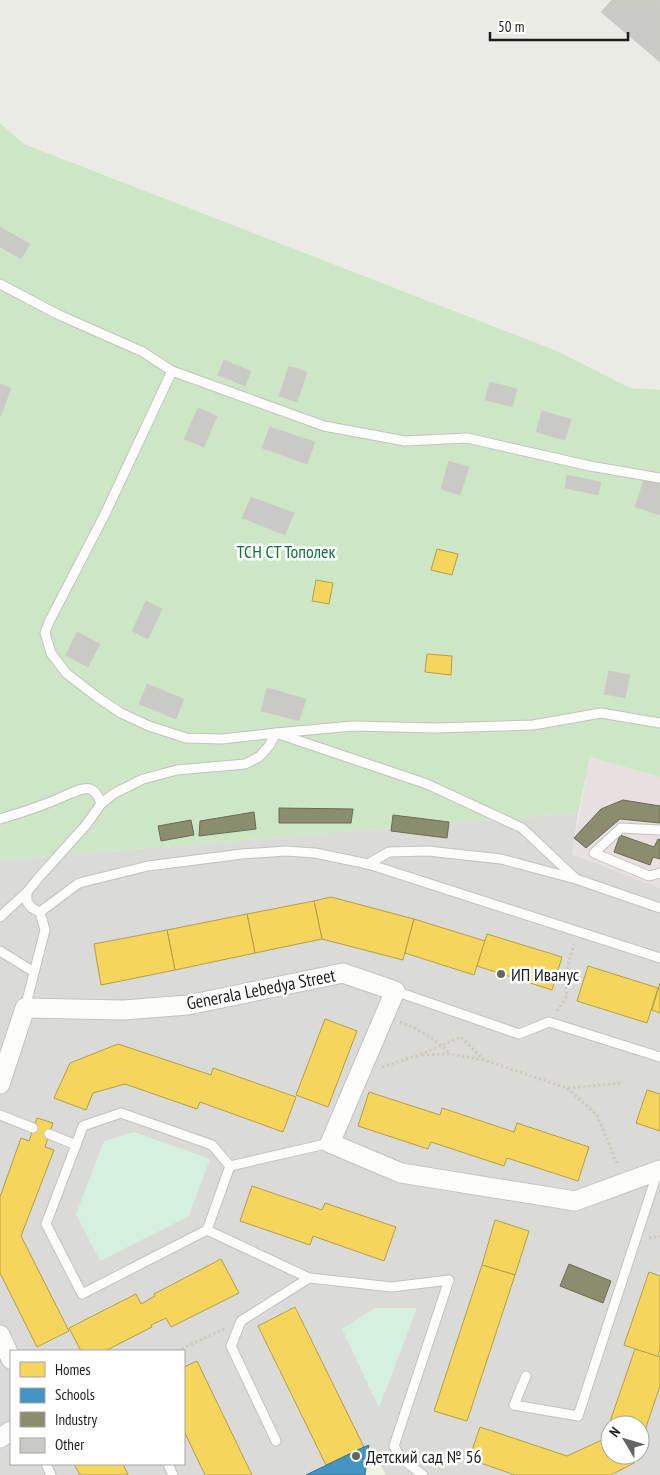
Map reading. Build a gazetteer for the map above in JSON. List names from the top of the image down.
{
  "streets": {
    "street": ["Generala Lebedya Street"]
  },
  "parks": ["ТСН СТ Тополек"],
  "places": ["ИП Иванус", "Детский сад № 56"],
  "legend": [
    "Homes",
    "Schools",
    "Industry",
    "Other"
  ],
  "scale_bar": "50 m",
  "north": "top left"
}
